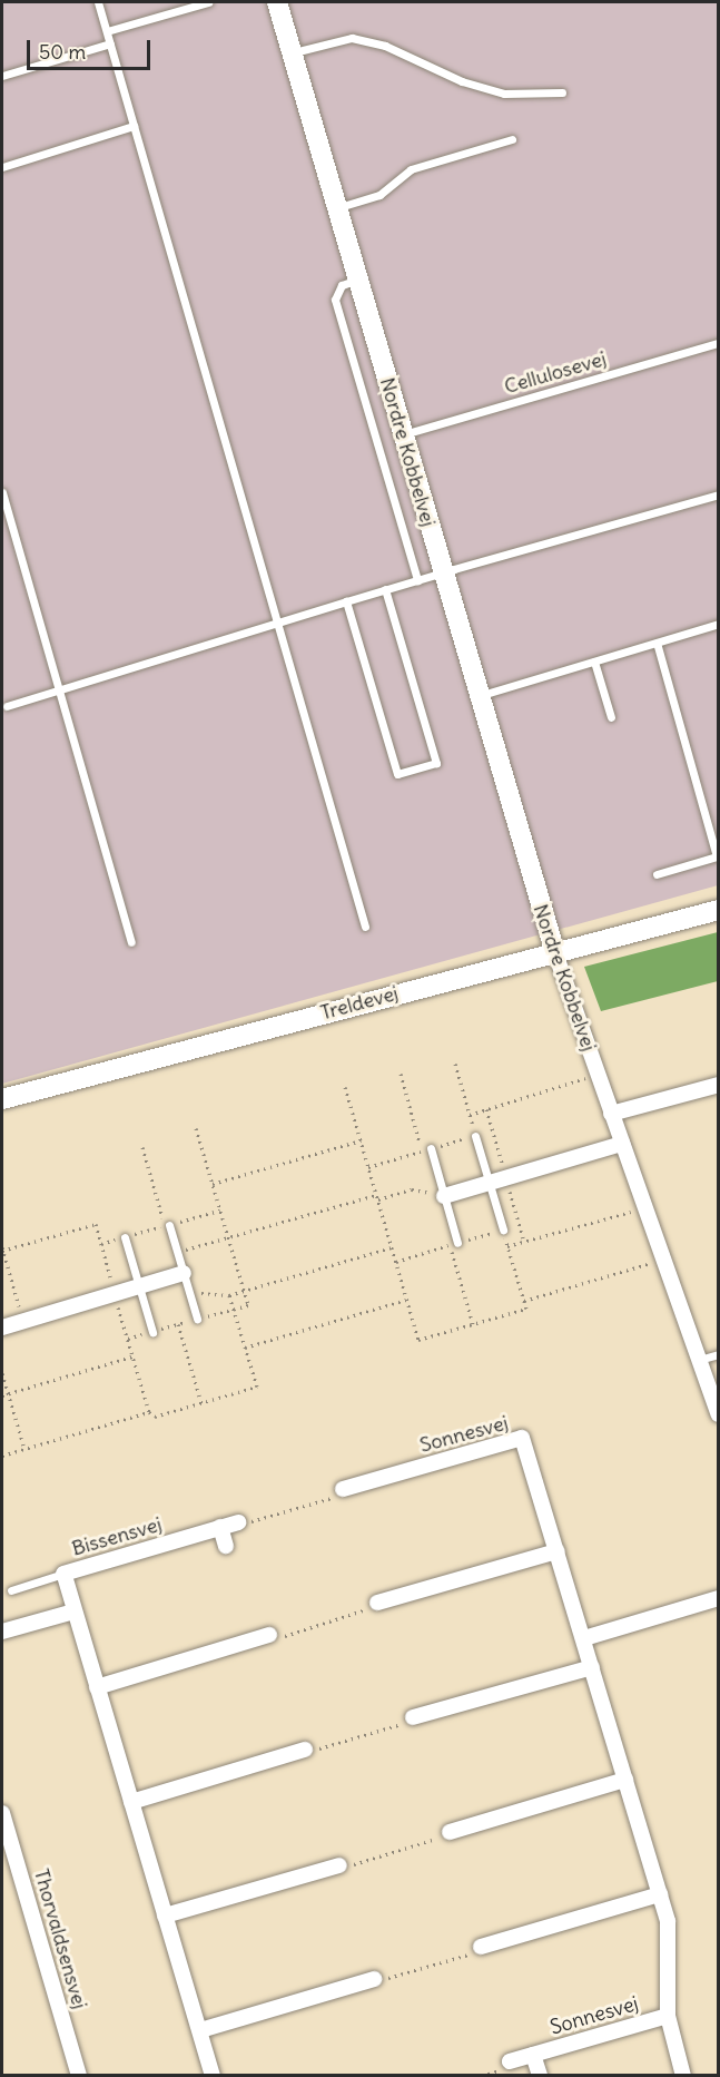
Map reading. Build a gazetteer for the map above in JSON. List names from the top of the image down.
{
  "streets": {
    "street": [
      "Nordre Kobbelvej",
      "Treldevej",
      "Sonnesvej",
      "Bissensvej",
      "Thorvaldsensvej"
    ],
    "lane": ["Cellulosevej"]
  },
  "crossings": [
    ["Cellulosevej", "Nordre Kobbelvej"],
    ["Nordre Kobbelvej", "Treldevej"]
  ],
  "scale_bar": "50 m"
}
